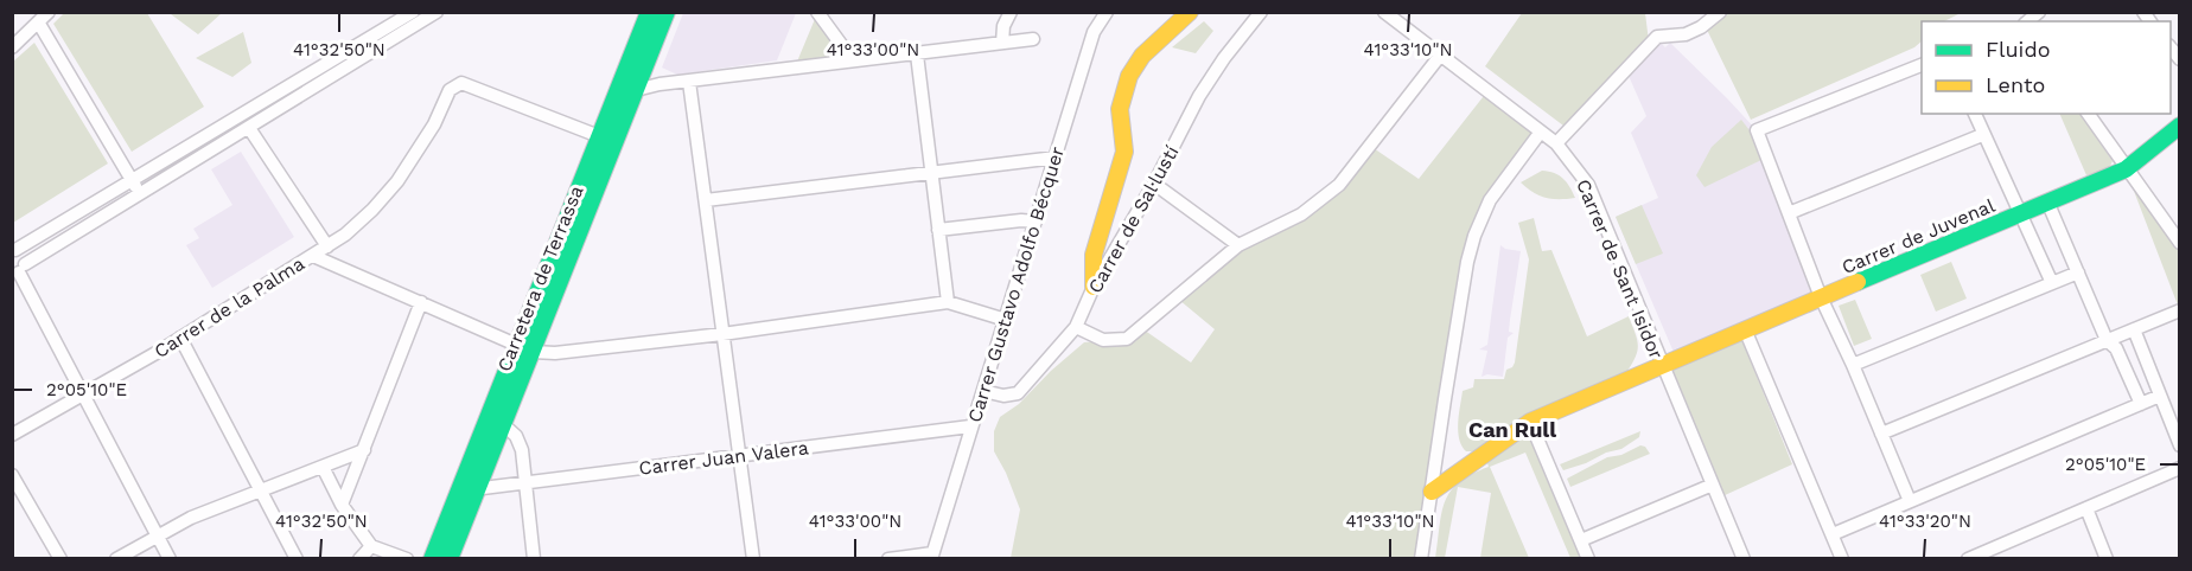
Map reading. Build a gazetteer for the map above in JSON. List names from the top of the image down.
{
  "streets": {
    "main road": ["Carrer de Juvenal", "Carretera de Terrassa"],
    "street": [
      "Carrer de Sal·lustí",
      "Carrer de Sant Isidor",
      "Carrer Gustavo Adolfo Bécquer",
      "Carrer de la Palma",
      "Carrer Juan Valera"
    ]
  },
  "crossings": [
    ["Carrer de Sal·lustí", "Carrer Gustavo Adolfo Bécquer"],
    ["Carrer de Juvenal", "Carrer de Sant Isidor"],
    ["Carretera de Terrassa", "Carrer de la Palma"],
    ["Carretera de Terrassa", "Carrer Juan Valera"],
    ["Carrer Gustavo Adolfo Bécquer", "Carrer Juan Valera"]
  ],
  "districts": ["Can Rull"],
  "legend": ["Fluido", "Lento"],
  "coordinates": [
    "41°32'50\"N",
    "41°33'00\"N",
    "41°33'10\"N",
    "2°05'10\"E",
    "41°33'20\"N"
  ]
}
